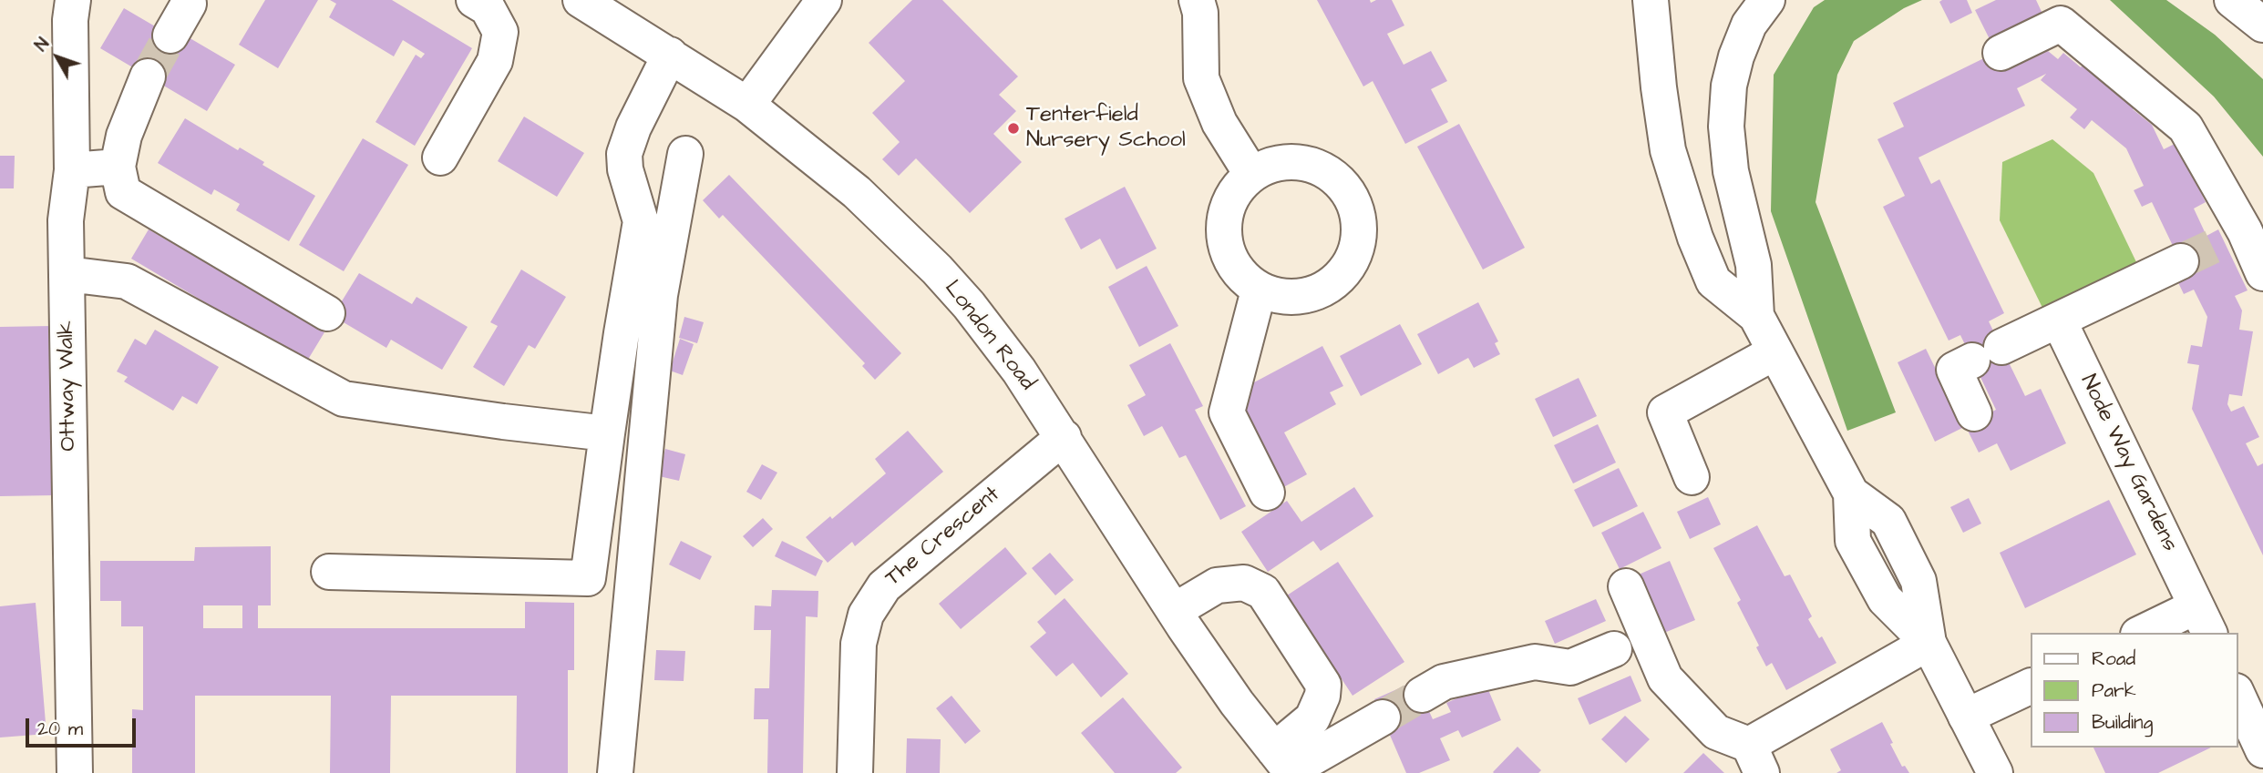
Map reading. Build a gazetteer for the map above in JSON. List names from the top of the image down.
{
  "streets": {
    "main road": [
      "London Road",
      "Ottway Walk",
      "Node Way Gardens",
      "The Crescent"
    ]
  },
  "crossings": [
    ["London Road", "The Crescent"]
  ],
  "places": ["Tenterfield Nursery School"],
  "legend": ["Road", "Park", "Building"],
  "scale_bar": "20 m",
  "north": "top left"
}
